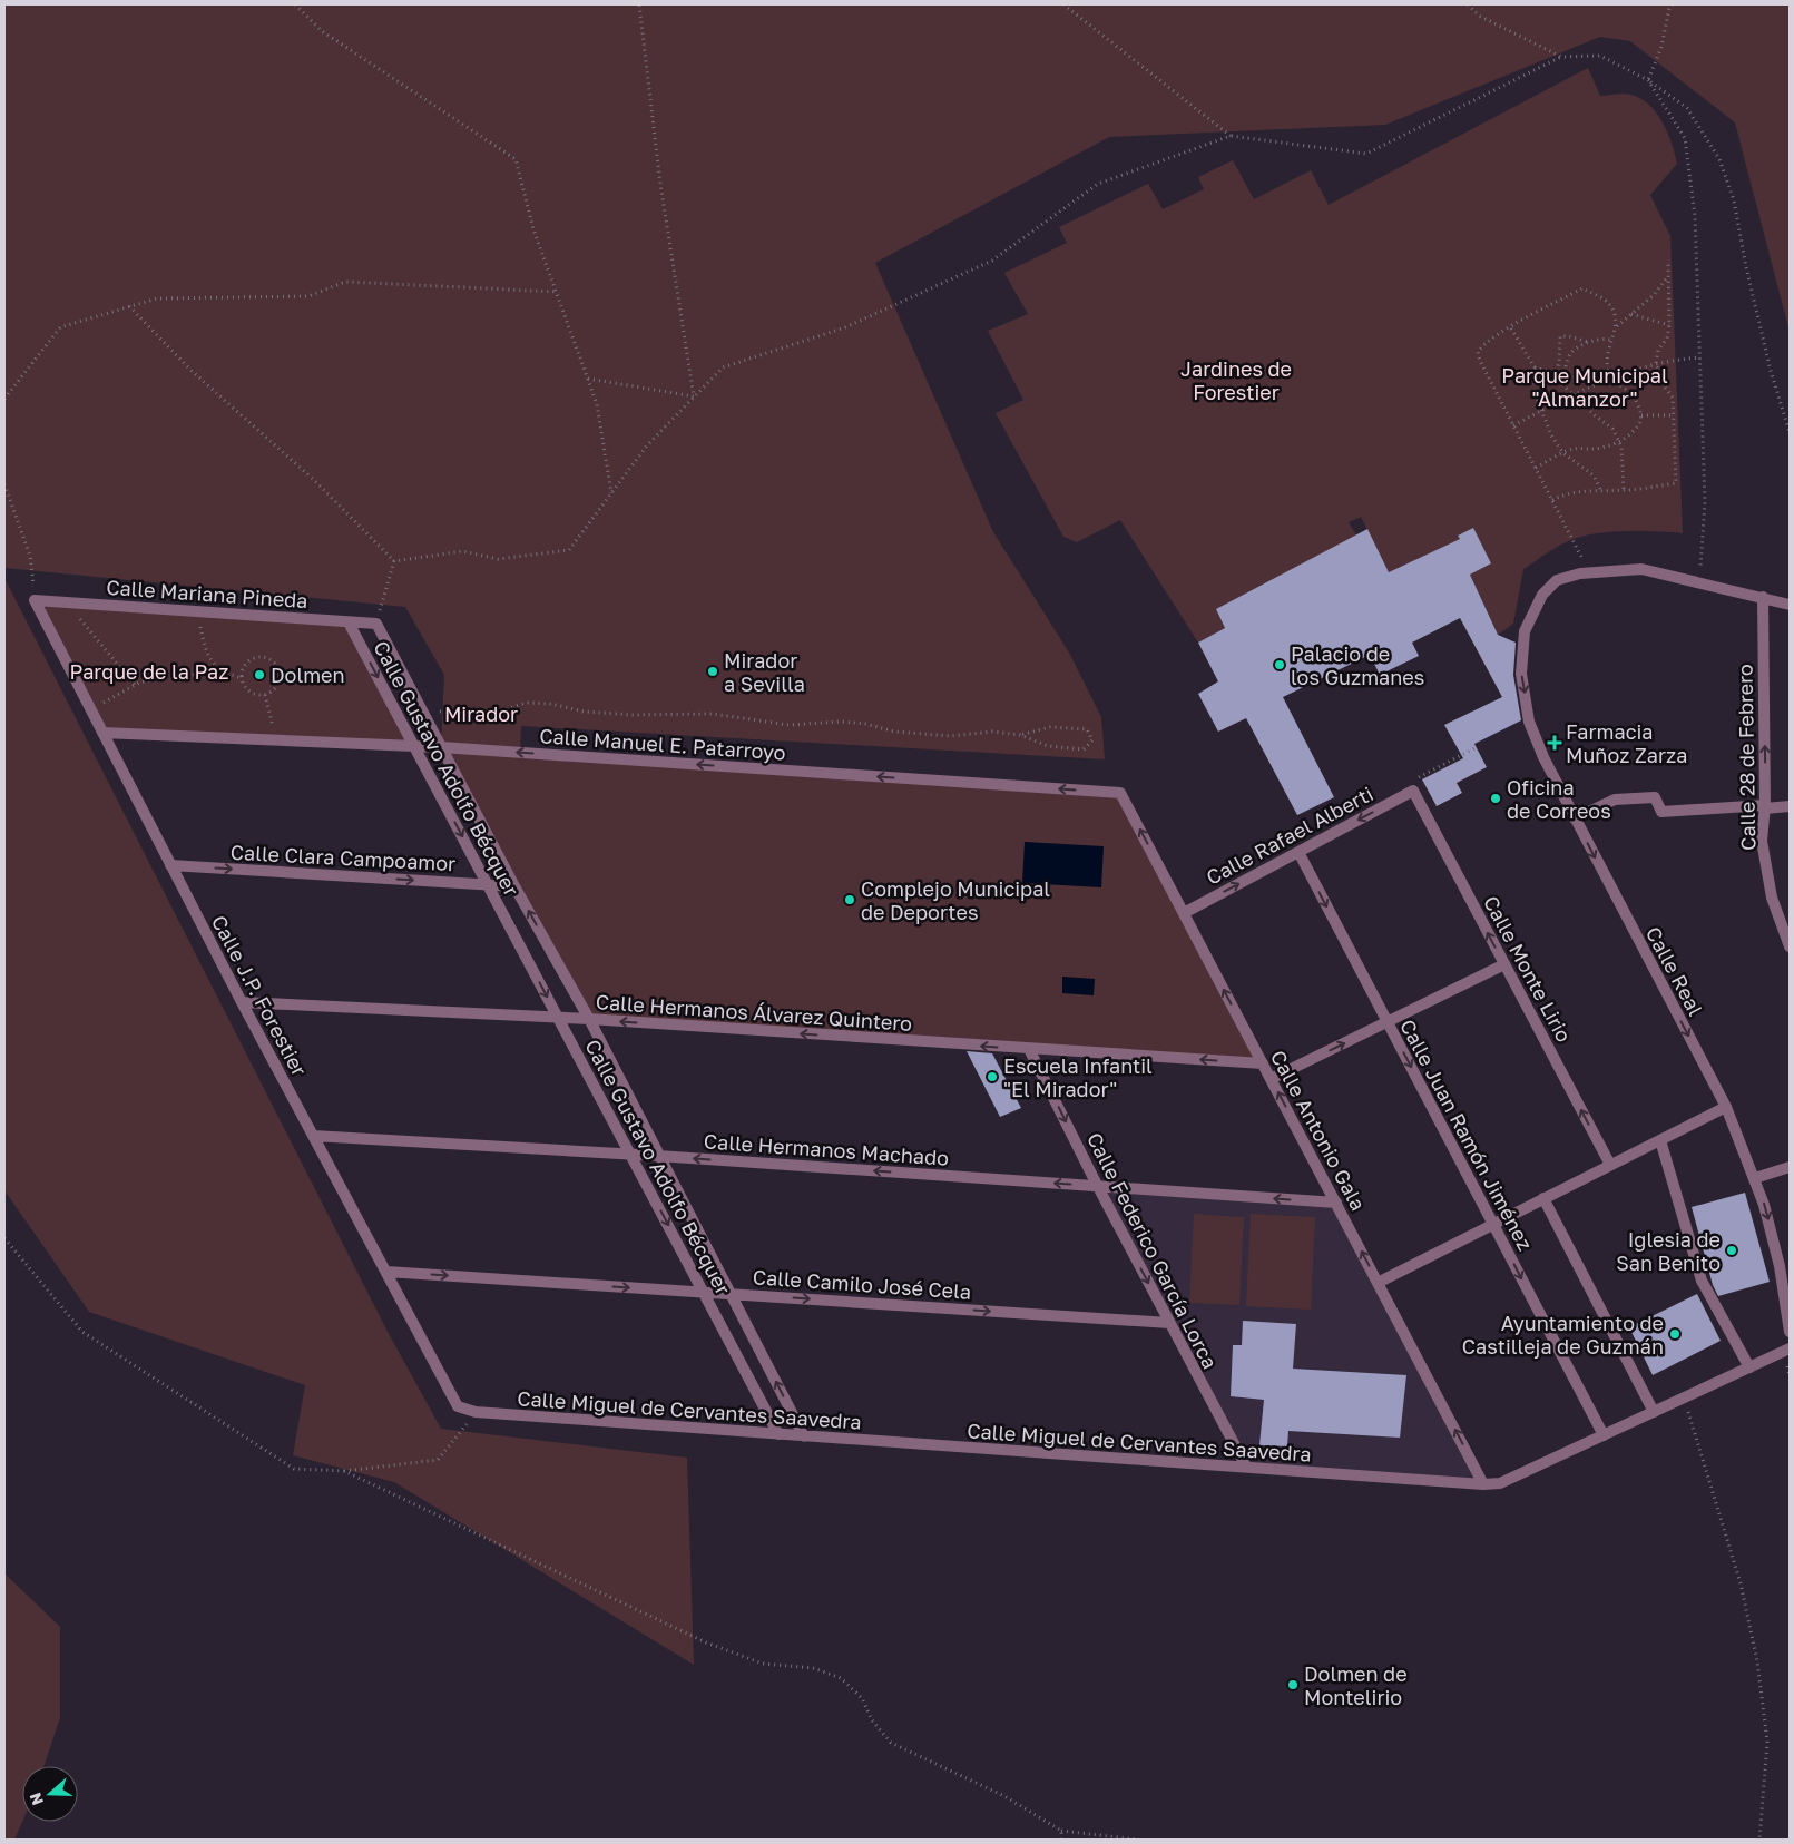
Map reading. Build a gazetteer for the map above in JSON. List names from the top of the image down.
{
  "streets": {
    "street": [
      "Calle Mariana Pineda",
      "Calle Manuel E. Patarroyo",
      "Calle 28 de Febrero",
      "Calle Gustavo Adolfo Bécquer",
      "Calle Rafael Alberti",
      "Calle Clara Campoamor",
      "Calle Monte Lirio",
      "Calle Real",
      "Calle J.P. Forestier",
      "Calle Hermanos Álvarez Quintero",
      "Calle Antonio Gala",
      "Calle Juan Ramón Jiménez",
      "Calle Hermanos Machado",
      "Calle Federico García Lorca",
      "Calle Camilo José Cela",
      "Calle Miguel de Cervantes Saavedra"
    ]
  },
  "crossings": [
    ["Calle Mariana Pineda", "Calle Gustavo Adolfo Bécquer"],
    ["Calle Mariana Pineda", "Calle J.P. Forestier"],
    ["Calle Manuel E. Patarroyo", "Calle Gustavo Adolfo Bécquer"],
    ["Calle Manuel E. Patarroyo", "Calle J.P. Forestier"],
    ["Calle Manuel E. Patarroyo", "Calle Antonio Gala"],
    ["Calle Gustavo Adolfo Bécquer", "Calle Clara Campoamor"],
    ["Calle Gustavo Adolfo Bécquer", "Calle Hermanos Álvarez Quintero"],
    ["Calle Gustavo Adolfo Bécquer", "Calle Hermanos Machado"],
    ["Calle Gustavo Adolfo Bécquer", "Calle Camilo José Cela"],
    ["Calle Gustavo Adolfo Bécquer", "Calle Miguel de Cervantes Saavedra"],
    ["Calle Rafael Alberti", "Calle Monte Lirio"],
    ["Calle Rafael Alberti", "Calle Antonio Gala"],
    ["Calle Rafael Alberti", "Calle Juan Ramón Jiménez"],
    ["Calle Clara Campoamor", "Calle J.P. Forestier"],
    ["Calle J.P. Forestier", "Calle Hermanos Álvarez Quintero"],
    ["Calle J.P. Forestier", "Calle Hermanos Machado"],
    ["Calle J.P. Forestier", "Calle Camilo José Cela"],
    ["Calle J.P. Forestier", "Calle Miguel de Cervantes Saavedra"],
    ["Calle Hermanos Álvarez Quintero", "Calle Antonio Gala"],
    ["Calle Hermanos Álvarez Quintero", "Calle Federico García Lorca"],
    ["Calle Antonio Gala", "Calle Hermanos Machado"],
    ["Calle Antonio Gala", "Calle Miguel de Cervantes Saavedra"],
    ["Calle Juan Ramón Jiménez", "Calle Miguel de Cervantes Saavedra"],
    ["Calle Hermanos Machado", "Calle Federico García Lorca"],
    ["Calle Federico García Lorca", "Calle Camilo José Cela"],
    ["Calle Federico García Lorca", "Calle Miguel de Cervantes Saavedra"]
  ],
  "one_way": [
    "Calle Manuel E. Patarroyo",
    "Calle 28 de Febrero",
    "Calle Clara Campoamor",
    "Calle Monte Lirio",
    "Calle Real",
    "Calle Hermanos Álvarez Quintero",
    "Calle Antonio Gala",
    "Calle Hermanos Machado",
    "Calle Federico García Lorca",
    "Calle Camilo José Cela"
  ],
  "parks": [
    "Jardines de Forestier",
    "Parque Municipal \"Almanzor\"",
    "Parque de la Paz",
    "Mirador"
  ],
  "places": {
    "other": [
      "Palacio de los Guzmanes",
      "Mirador a Sevilla",
      "Dolmen",
      "Oficina de Correos",
      "Complejo Municipal de Deportes",
      "Escuela Infantil \"El Mirador\"",
      "Iglesia de San Benito",
      "Ayuntamiento de Castilleja de Guzmán",
      "Dolmen de Montelirio"
    ],
    "health": ["Farmacia Muñoz Zarza"]
  },
  "north": "left"
}
